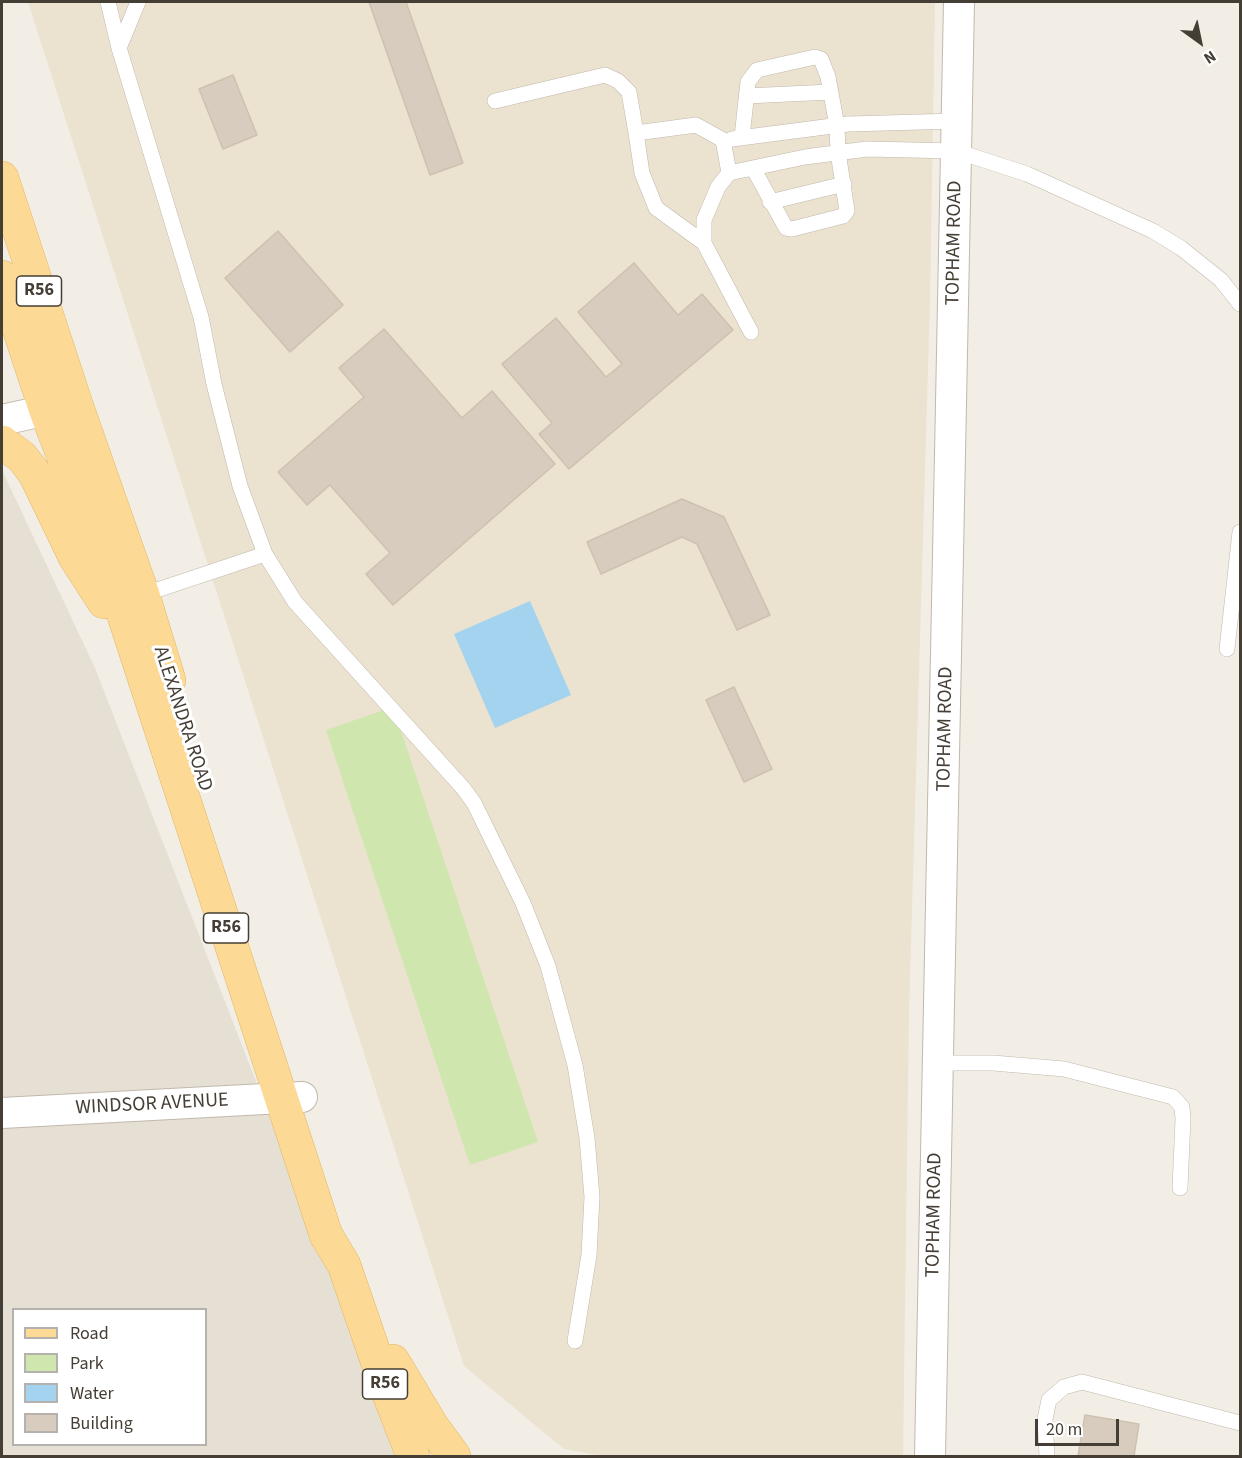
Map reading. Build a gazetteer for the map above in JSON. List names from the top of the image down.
{
  "streets": {
    "main road": ["R56", "ALEXANDRA ROAD"],
    "street": ["TOPHAM ROAD", "WINDSOR AVENUE"]
  },
  "crossings": [
    ["ALEXANDRA ROAD", "WINDSOR AVENUE"]
  ],
  "legend": [
    "Road",
    "Park",
    "Water",
    "Building"
  ],
  "scale_bar": "20 m",
  "north": "bottom right"
}
